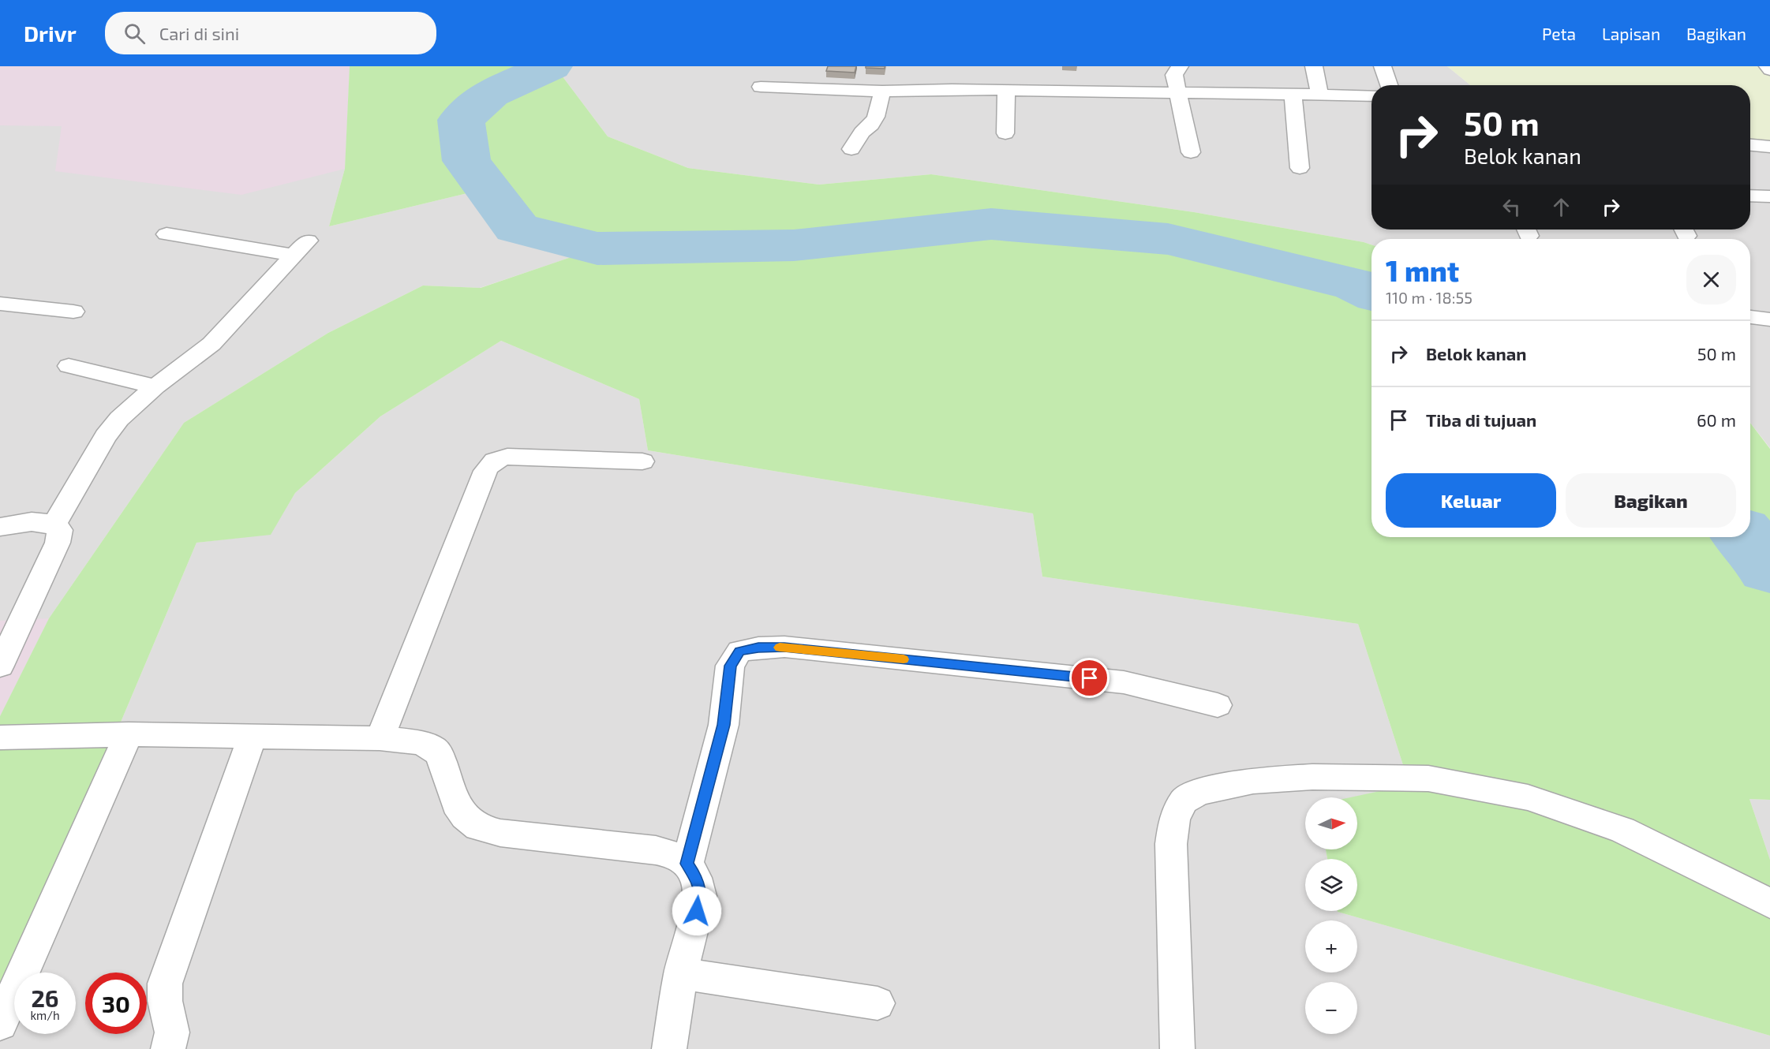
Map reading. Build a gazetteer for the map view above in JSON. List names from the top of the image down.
{
  "north": "right",
  "page": {
    "header": "Drivr",
    "search": "Cari di sini",
    "nav": ["Peta", "Lapisan", "Bagikan"],
    "turn": ["50 m", "Belok kanan"],
    "heading": ["1 mnt", "110 m · 18:55"],
    "list": [
      {
        "name": "Belok kanan",
        "value": "50 m"
      },
      {
        "name": "Tiba di tujuan",
        "value": "60 m"
      }
    ],
    "buttons": ["Keluar", "Bagikan"],
    "map_buttons": ["+", "−"],
    "speed": "26 km/h",
    "limit": "30"
  }
}
